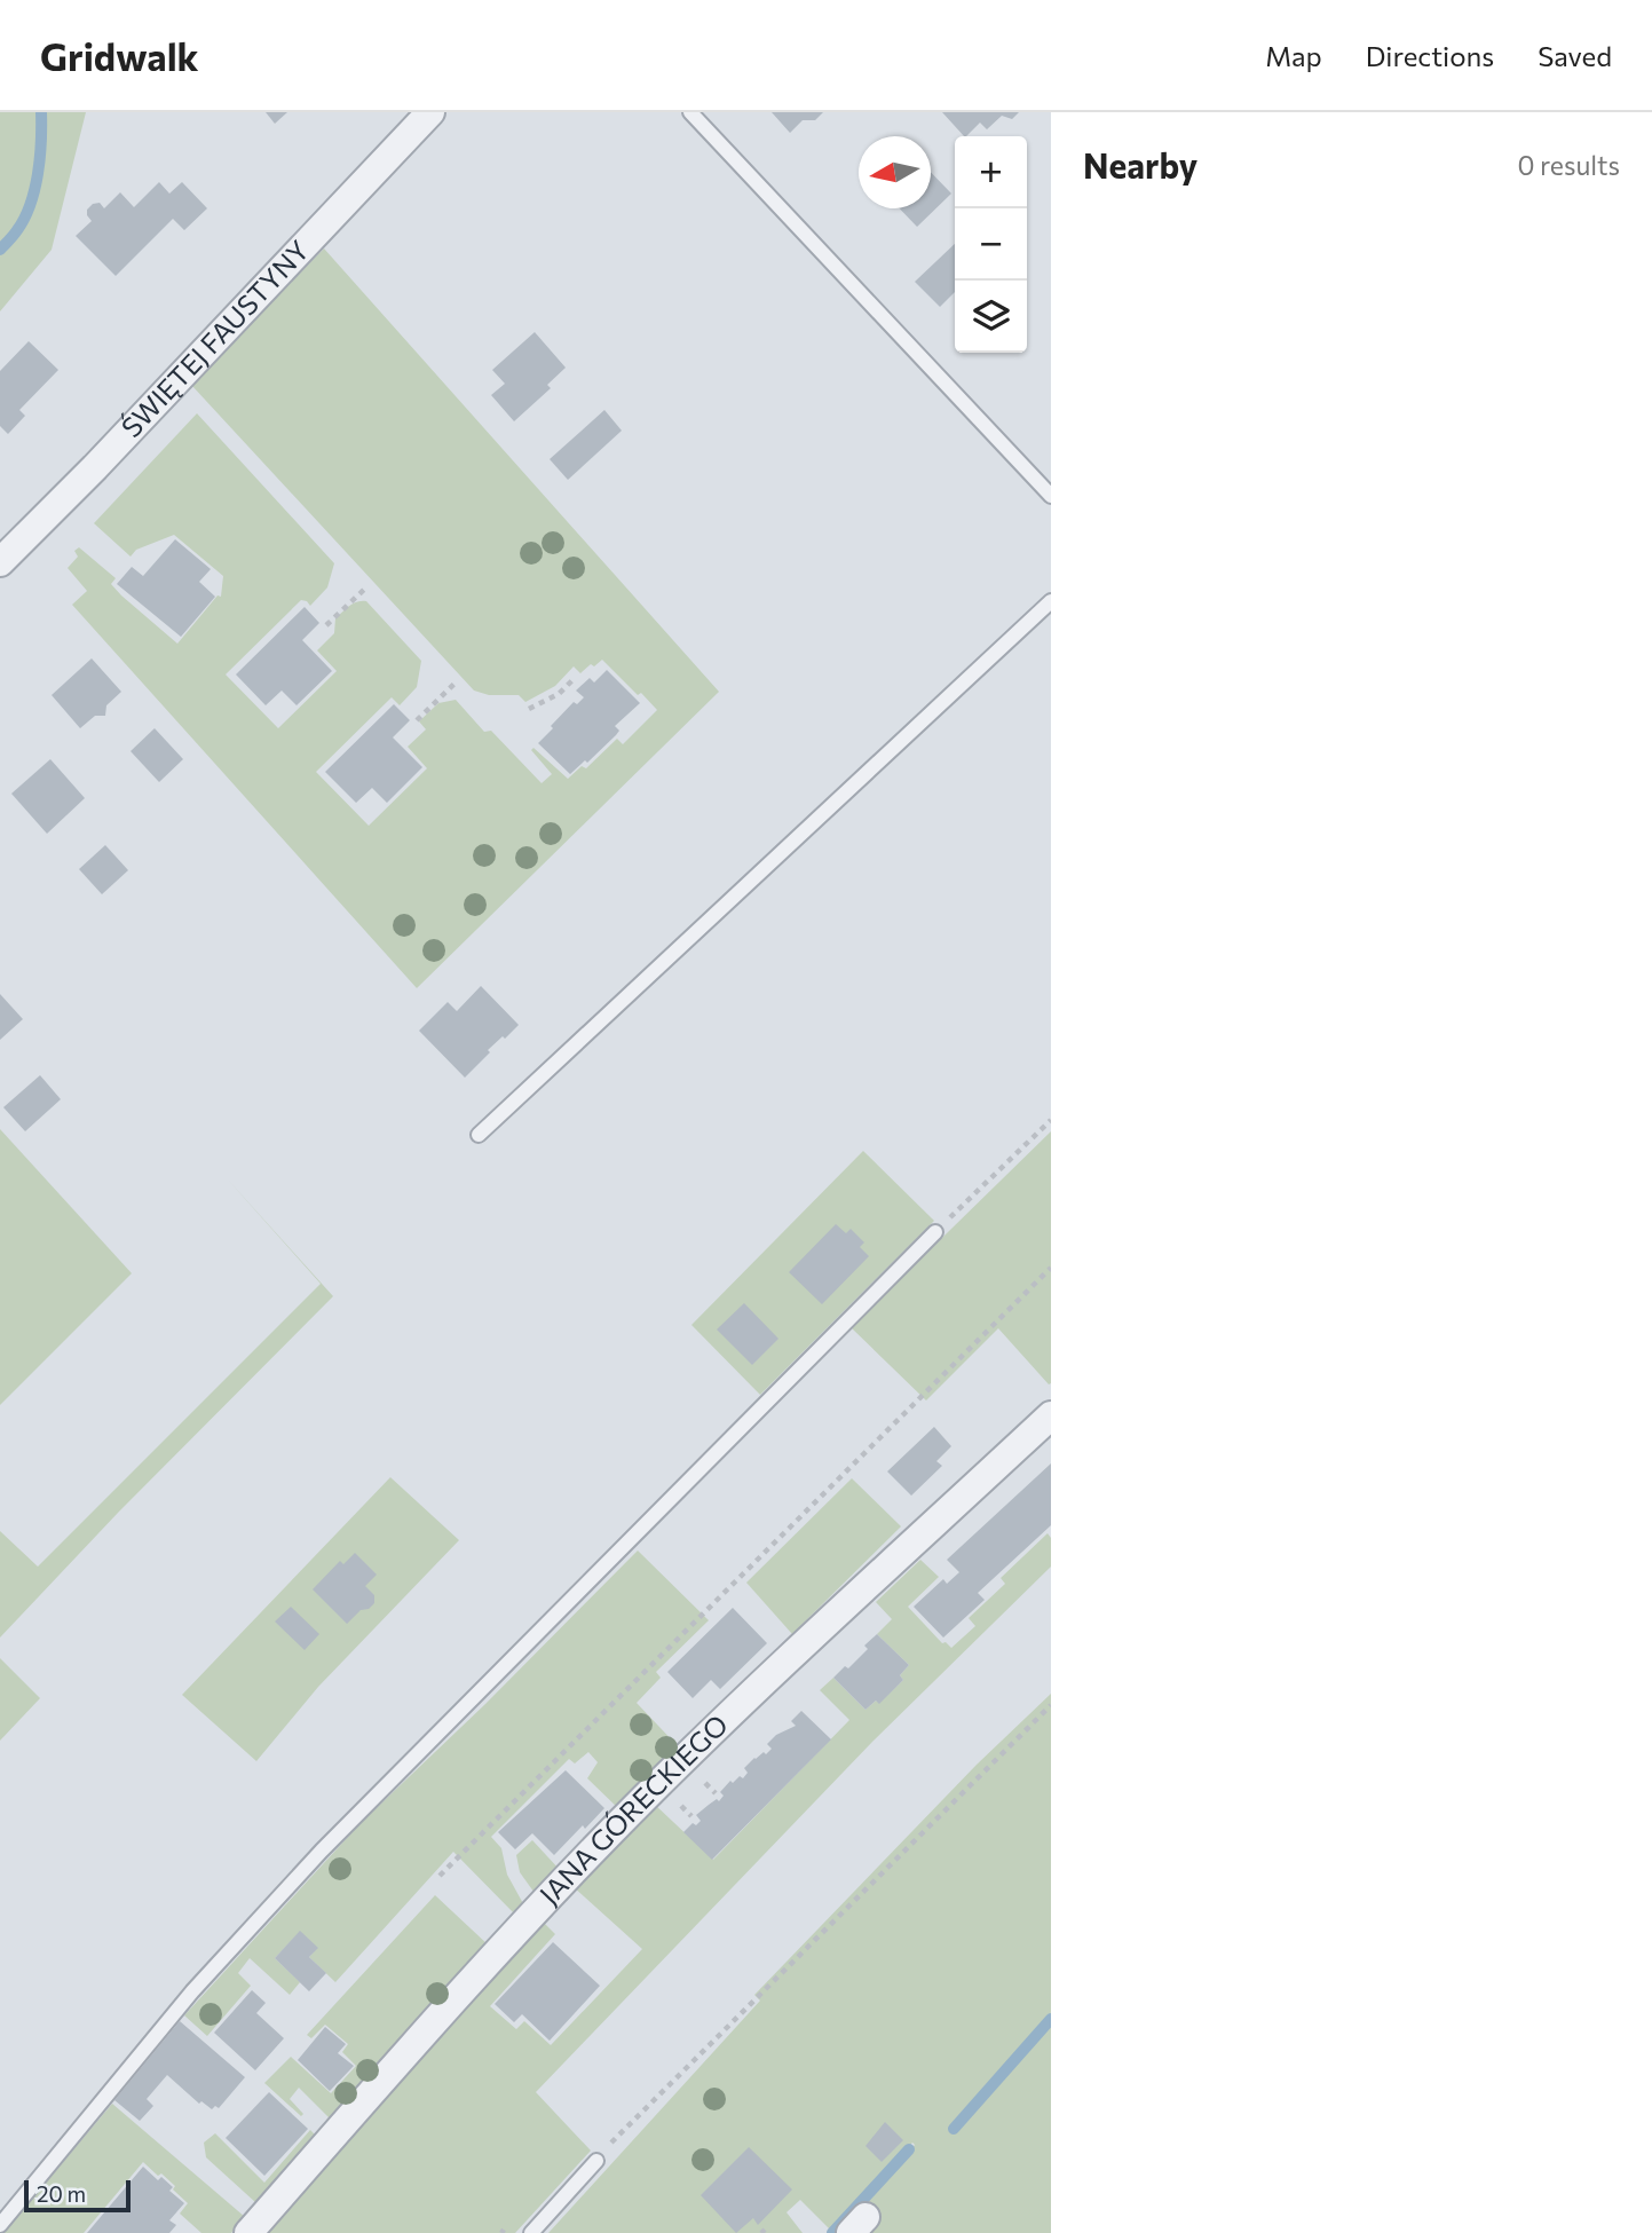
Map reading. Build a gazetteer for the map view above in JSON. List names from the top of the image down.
{
  "streets": {
    "street": ["ŚWIĘTEJ FAUSTYNY", "JANA GÓRECKIEGO"]
  },
  "scale_bar": "20 m",
  "north": "left",
  "page": {
    "header": "Gridwalk",
    "nav": ["Map", "Directions", "Saved"],
    "heading": ["Nearby", "0 results"],
    "map_buttons": ["+", "−"],
    "scale": "20 m"
  }
}
